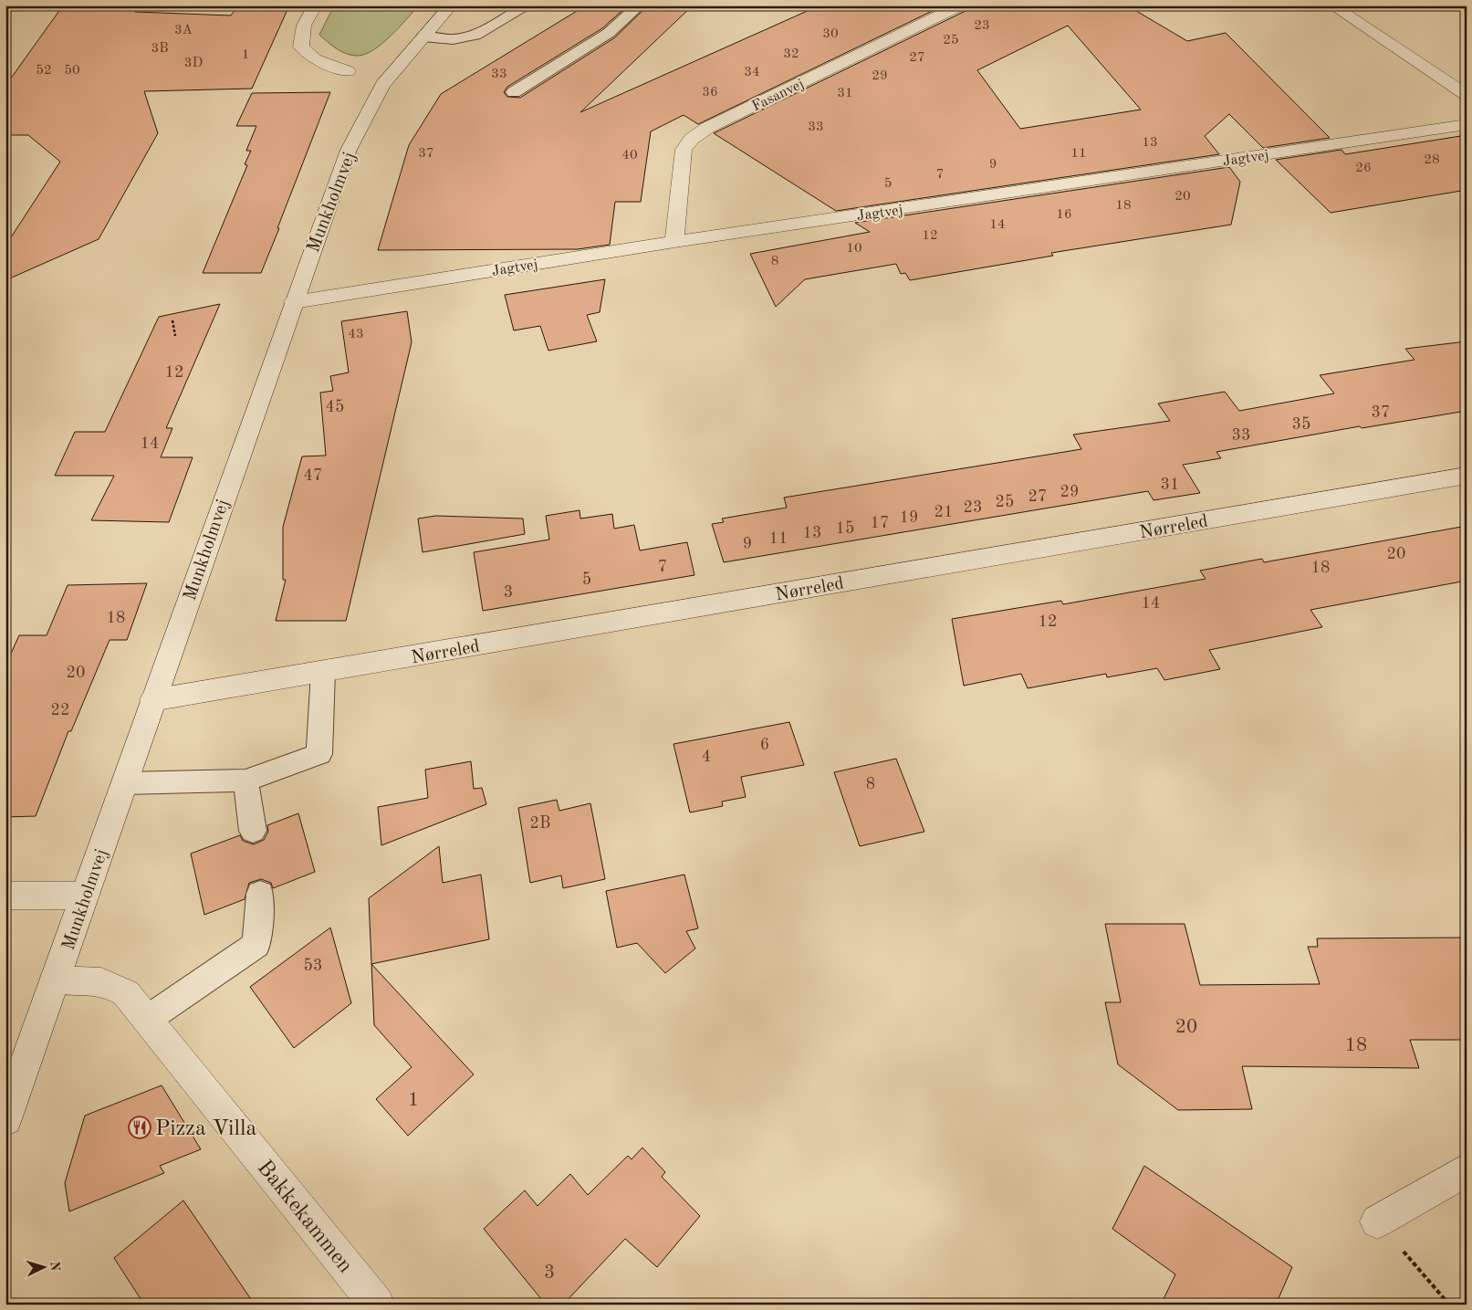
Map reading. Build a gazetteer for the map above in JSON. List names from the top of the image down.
{
  "streets": {
    "street": [
      "Fasanvej",
      "Jagtvej",
      "Munkholmvej",
      "Nørreled",
      "Bakkekammen"
    ]
  },
  "crossings": [
    ["Fasanvej", "Jagtvej"],
    ["Jagtvej", "Munkholmvej"],
    ["Munkholmvej", "Nørreled"],
    ["Munkholmvej", "Bakkekammen"]
  ],
  "places": {
    "restaurant": ["Pizza Villa"]
  },
  "house_numbers": [
    "23",
    "3A",
    "30",
    "25",
    "3B",
    "32",
    "1",
    "27",
    "3D",
    "52",
    "50",
    "34",
    "33",
    "29",
    "36",
    "31",
    "33",
    "13",
    "37",
    "11",
    "40",
    "28",
    "9",
    "26",
    "7",
    "5",
    "20",
    "18",
    "16",
    "14",
    "12",
    "10",
    "8",
    "43",
    "12",
    "45",
    "37",
    "35",
    "33",
    "14",
    "47",
    "31",
    "29",
    "27",
    "25",
    "23",
    "21",
    "19",
    "17",
    "15",
    "13",
    "11",
    "9",
    "20",
    "7",
    "18",
    "5",
    "3",
    "14",
    "18",
    "12",
    "20",
    "22",
    "6",
    "4",
    "8",
    "2B",
    "53",
    "20",
    "18",
    "1",
    "3"
  ],
  "north": "right"
}
